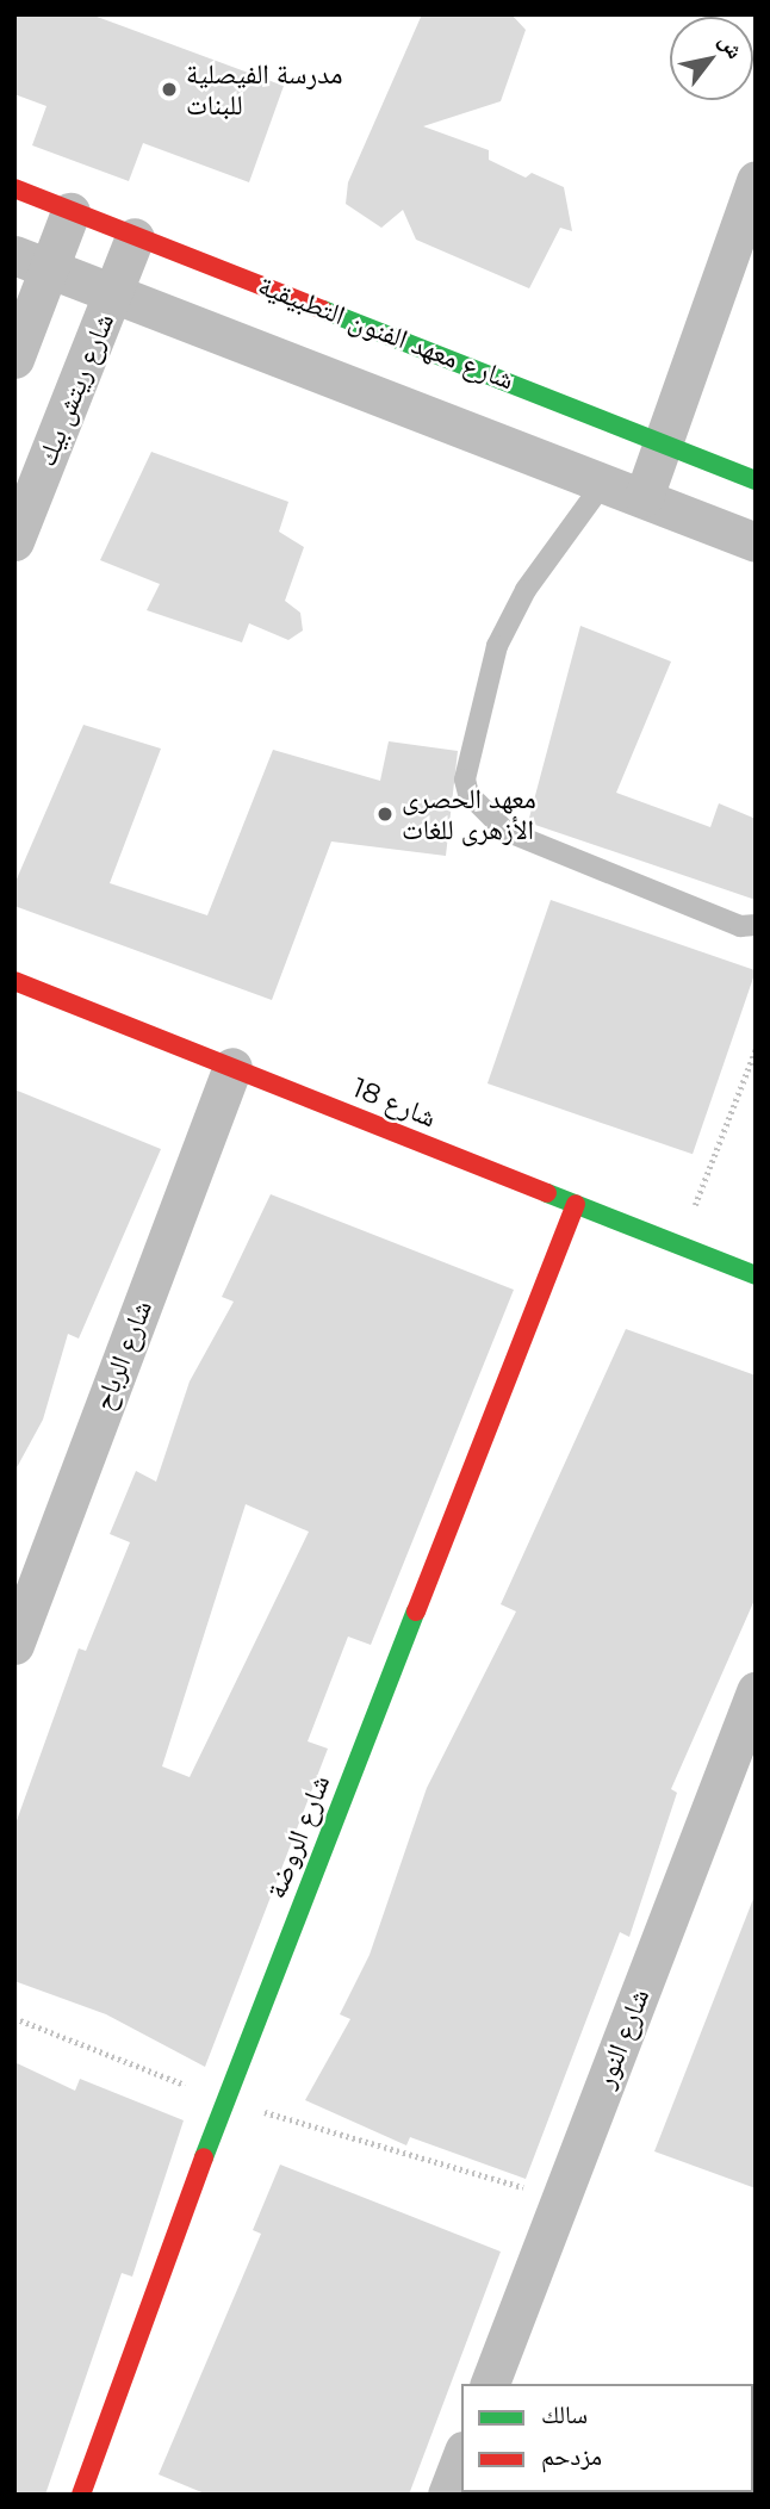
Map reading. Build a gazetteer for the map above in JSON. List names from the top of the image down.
{
  "streets": {
    "street": [
      "شارع معهد الفنون التطبيقية",
      "شارع ريتش بيك",
      "شارع 18",
      "شارع الرباح",
      "شارع الروضة",
      "شارع النور"
    ]
  },
  "crossings": [
    ["شارع معهد الفنون التطبيقية", "شارع ريتش بيك"],
    ["شارع 18", "شارع الرباح"],
    ["شارع 18", "شارع الروضة"]
  ],
  "places": ["مدرسة الفيصلية للبنات", "معهد الحصرى الأزهرى للغات"],
  "legend": ["سالك", "مزدحم"],
  "north": "top right"
}
